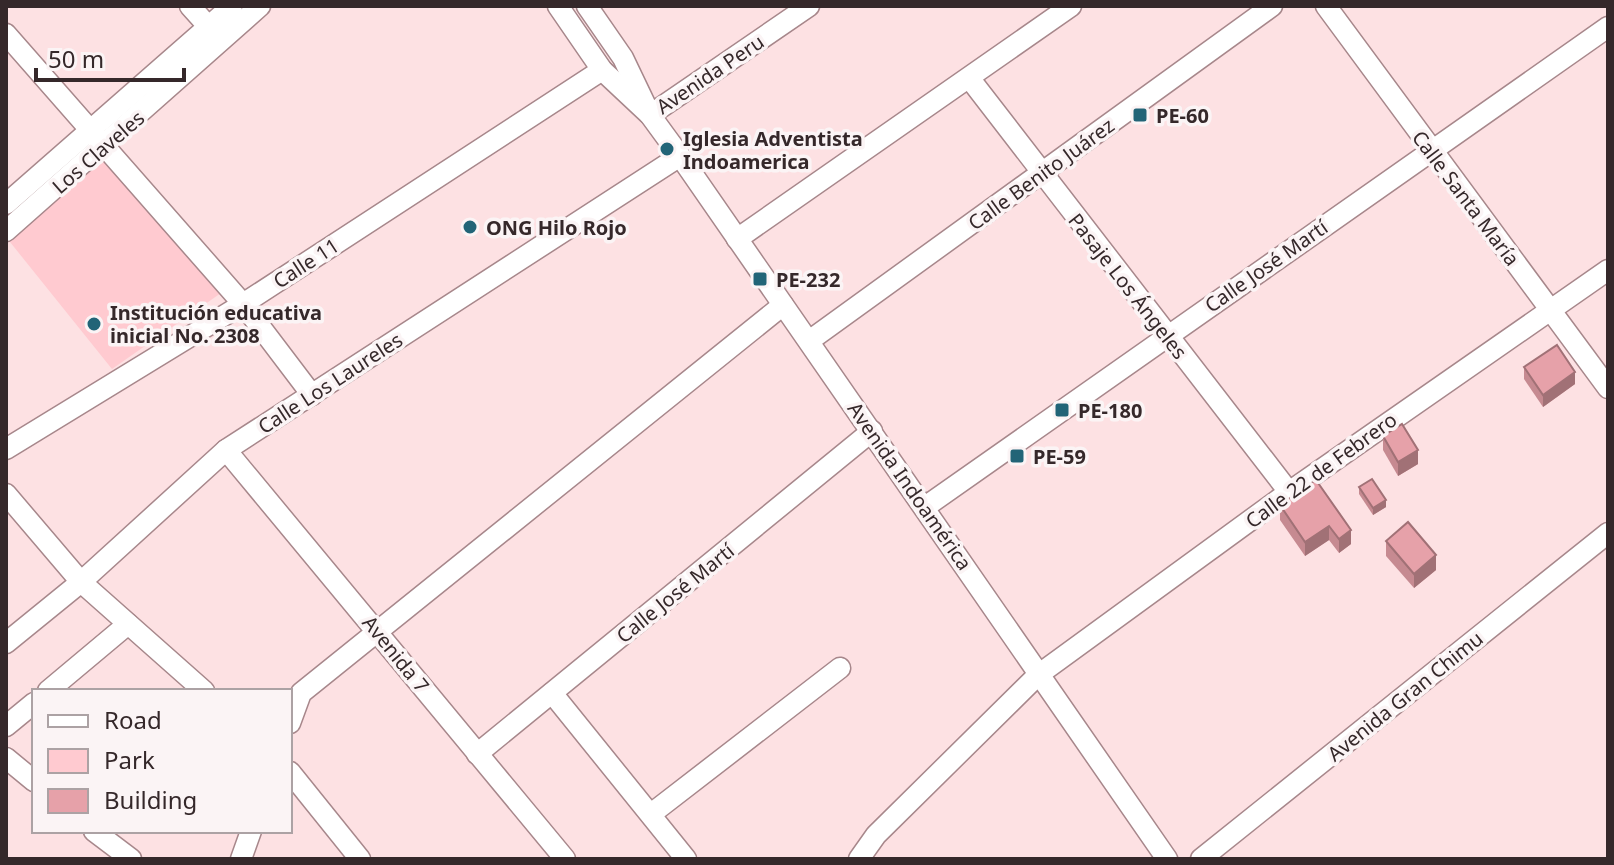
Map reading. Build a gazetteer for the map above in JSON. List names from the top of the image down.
{
  "streets": {
    "street": [
      "Avenida Peru",
      "Los Claveles",
      "Calle Benito Juárez",
      "Calle Santa María",
      "Calle 11",
      "Calle José Martí",
      "Pasaje Los Ángeles",
      "Calle Los Laureles",
      "Calle 22 de Febrero",
      "Avenida Indoamérica",
      "Avenida 7",
      "Avenida Gran Chimu"
    ]
  },
  "crossings": [
    ["Avenida Peru", "Avenida Indoamérica"],
    ["Calle Benito Juárez", "Pasaje Los Ángeles"],
    ["Calle Benito Juárez", "Avenida Indoamérica"],
    ["Calle Santa María", "Calle José Martí"],
    ["Calle Santa María", "Calle 22 de Febrero"],
    ["Calle 11", "Avenida Indoamérica"],
    ["Calle José Martí", "Pasaje Los Ángeles"],
    ["Calle José Martí", "Avenida Indoamérica"],
    ["Calle José Martí", "Avenida 7"],
    ["Pasaje Los Ángeles", "Calle 22 de Febrero"],
    ["Calle Los Laureles", "Avenida Indoamérica"],
    ["Calle Los Laureles", "Avenida 7"],
    ["Calle 22 de Febrero", "Avenida Indoamérica"]
  ],
  "places": {
    "transit": [
      "PE-60",
      "PE-232",
      "PE-180",
      "PE-59"
    ],
    "other": ["Iglesia Adventista Indoamerica", "ONG Hilo Rojo", "Institución educativa inicial No. 2308"]
  },
  "legend": ["Road", "Park", "Building"],
  "scale_bar": "50 m"
}
